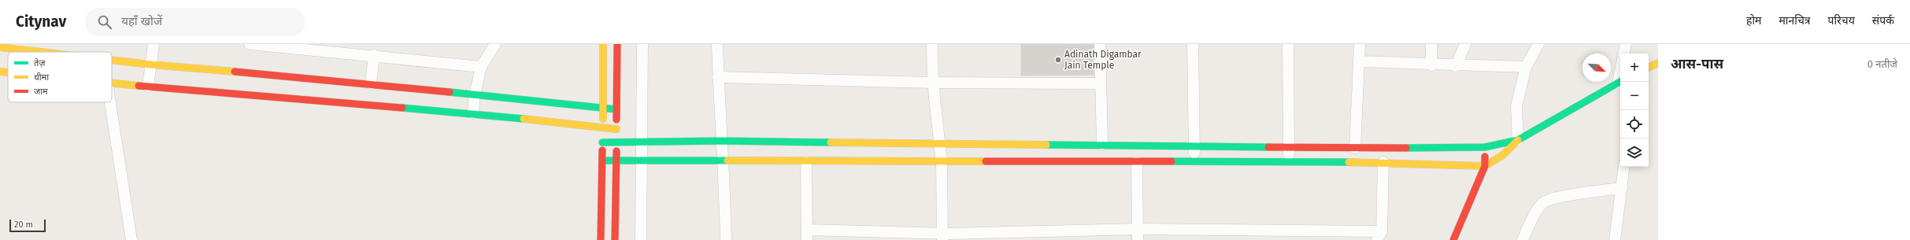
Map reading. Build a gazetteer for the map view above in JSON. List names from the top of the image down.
{
  "places": ["Adinath Digambar Jain Temple"],
  "legend": ["तेज़", "धीमा", "जाम"],
  "scale_bar": "20 m",
  "north": "bottom right",
  "page": {
    "header": "Citynav",
    "search": "यहाँ खोजें",
    "nav": [
      "होम",
      "मानचित्र",
      "परिचय",
      "संपर्क"
    ],
    "heading": ["आस-पास", "0 नतीजे"],
    "map_buttons": ["+", "−"],
    "scale": "20 m"
  }
}
